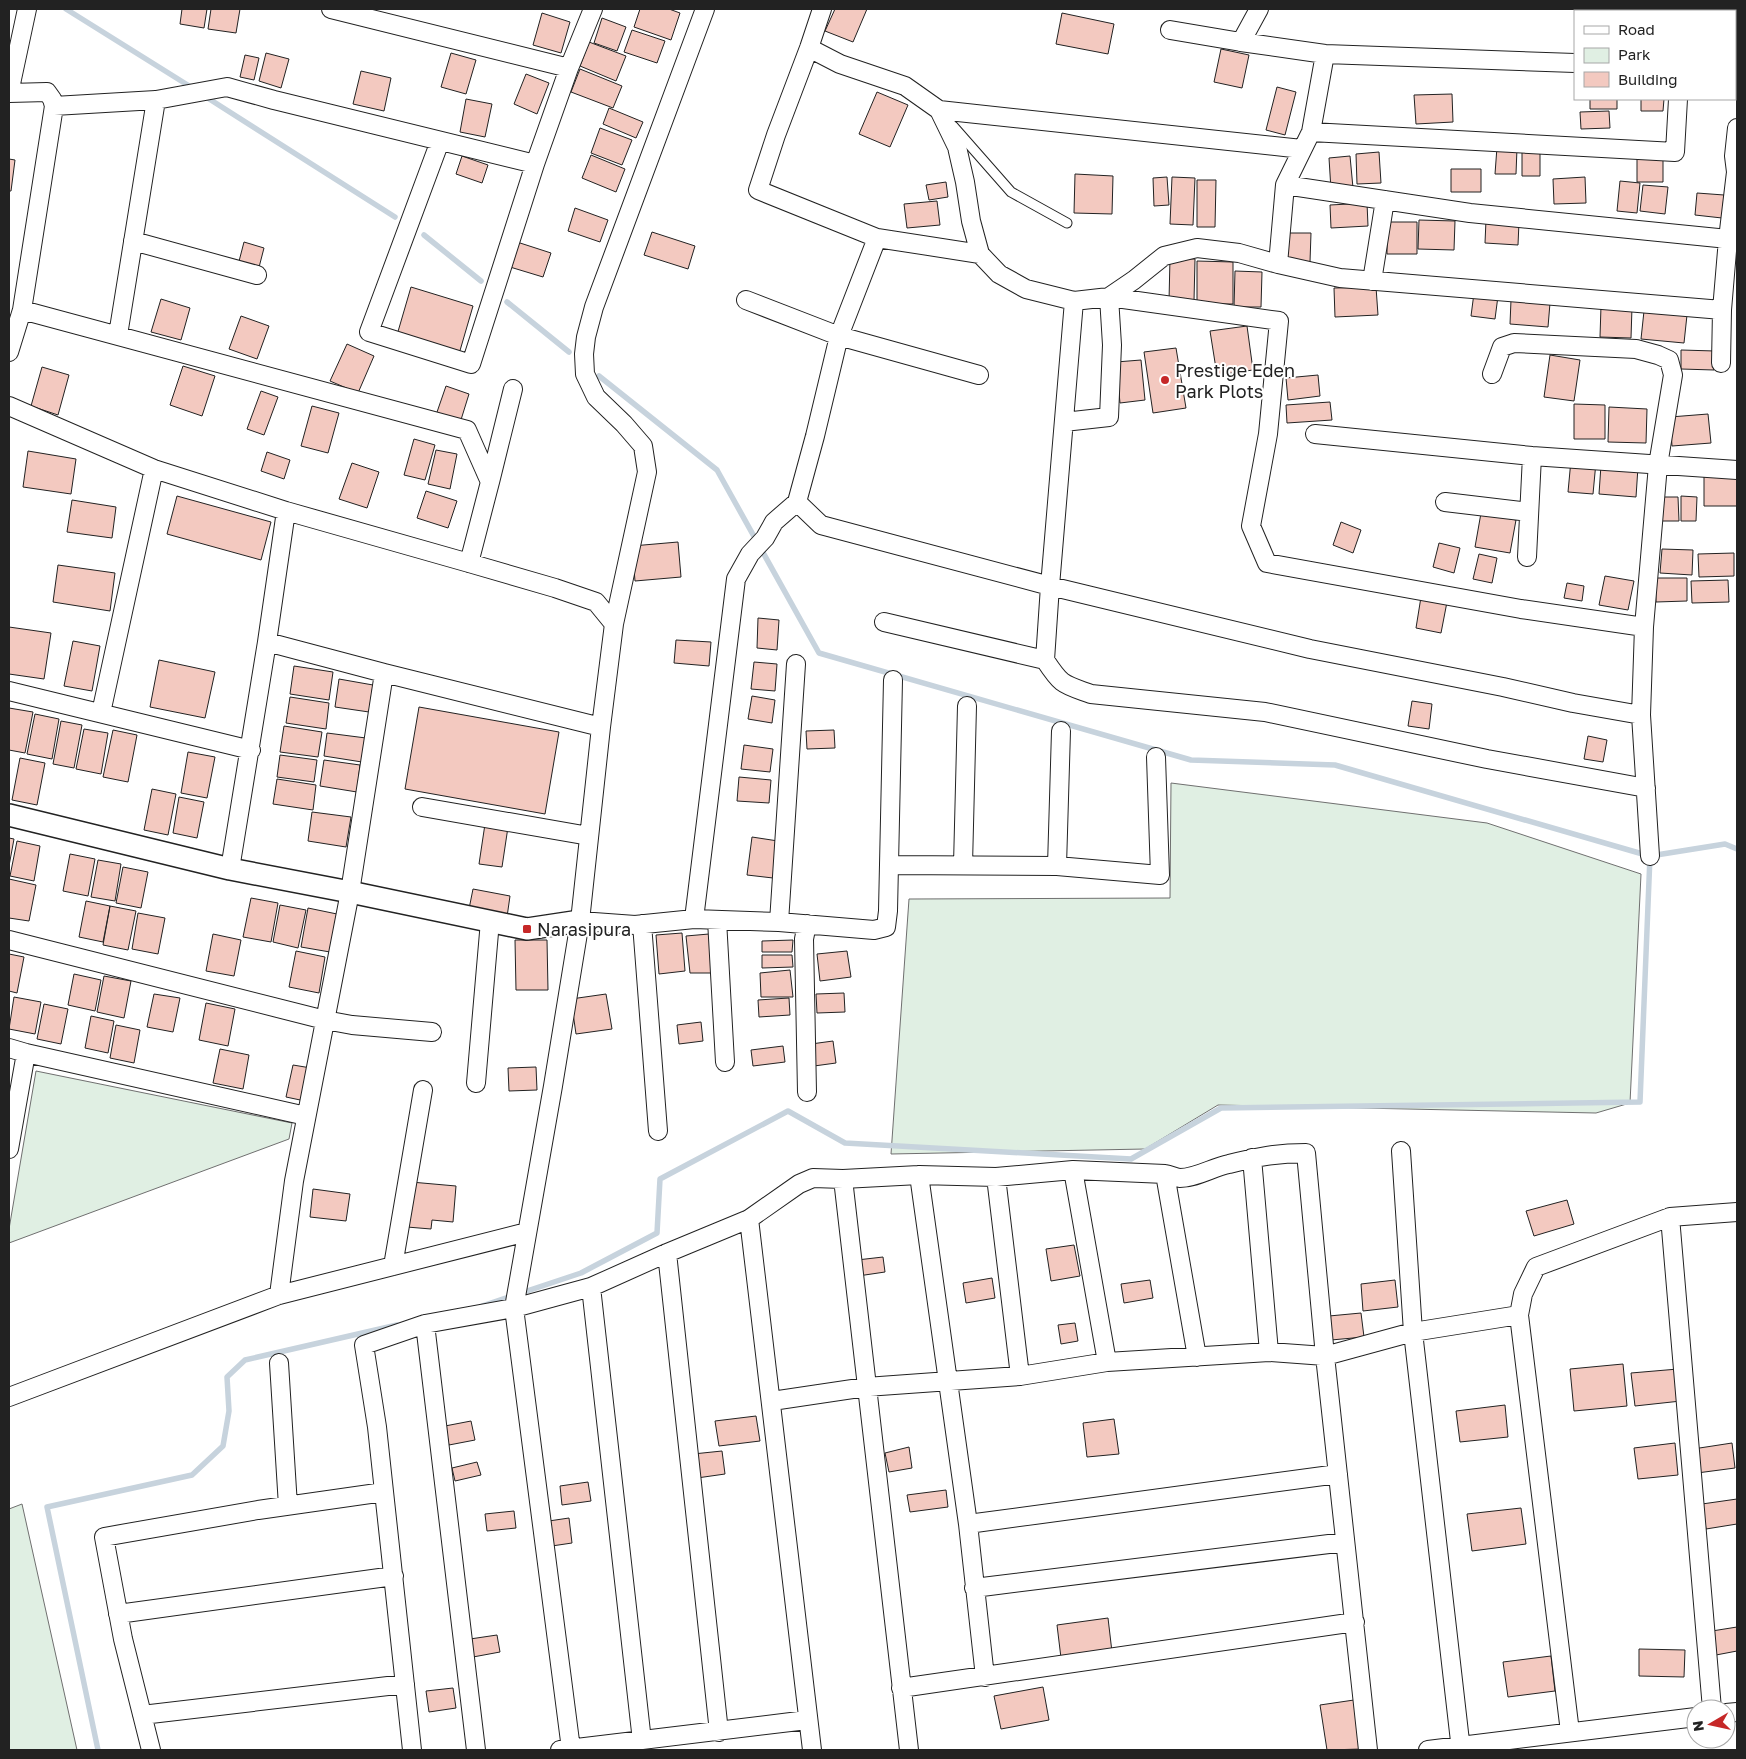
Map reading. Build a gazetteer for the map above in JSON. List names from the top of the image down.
{
  "places": {
    "other": ["Prestige Eden Park Plots"],
    "transit": ["Narasipura"]
  },
  "legend": ["Road", "Park", "Building"],
  "north": "left"
}
